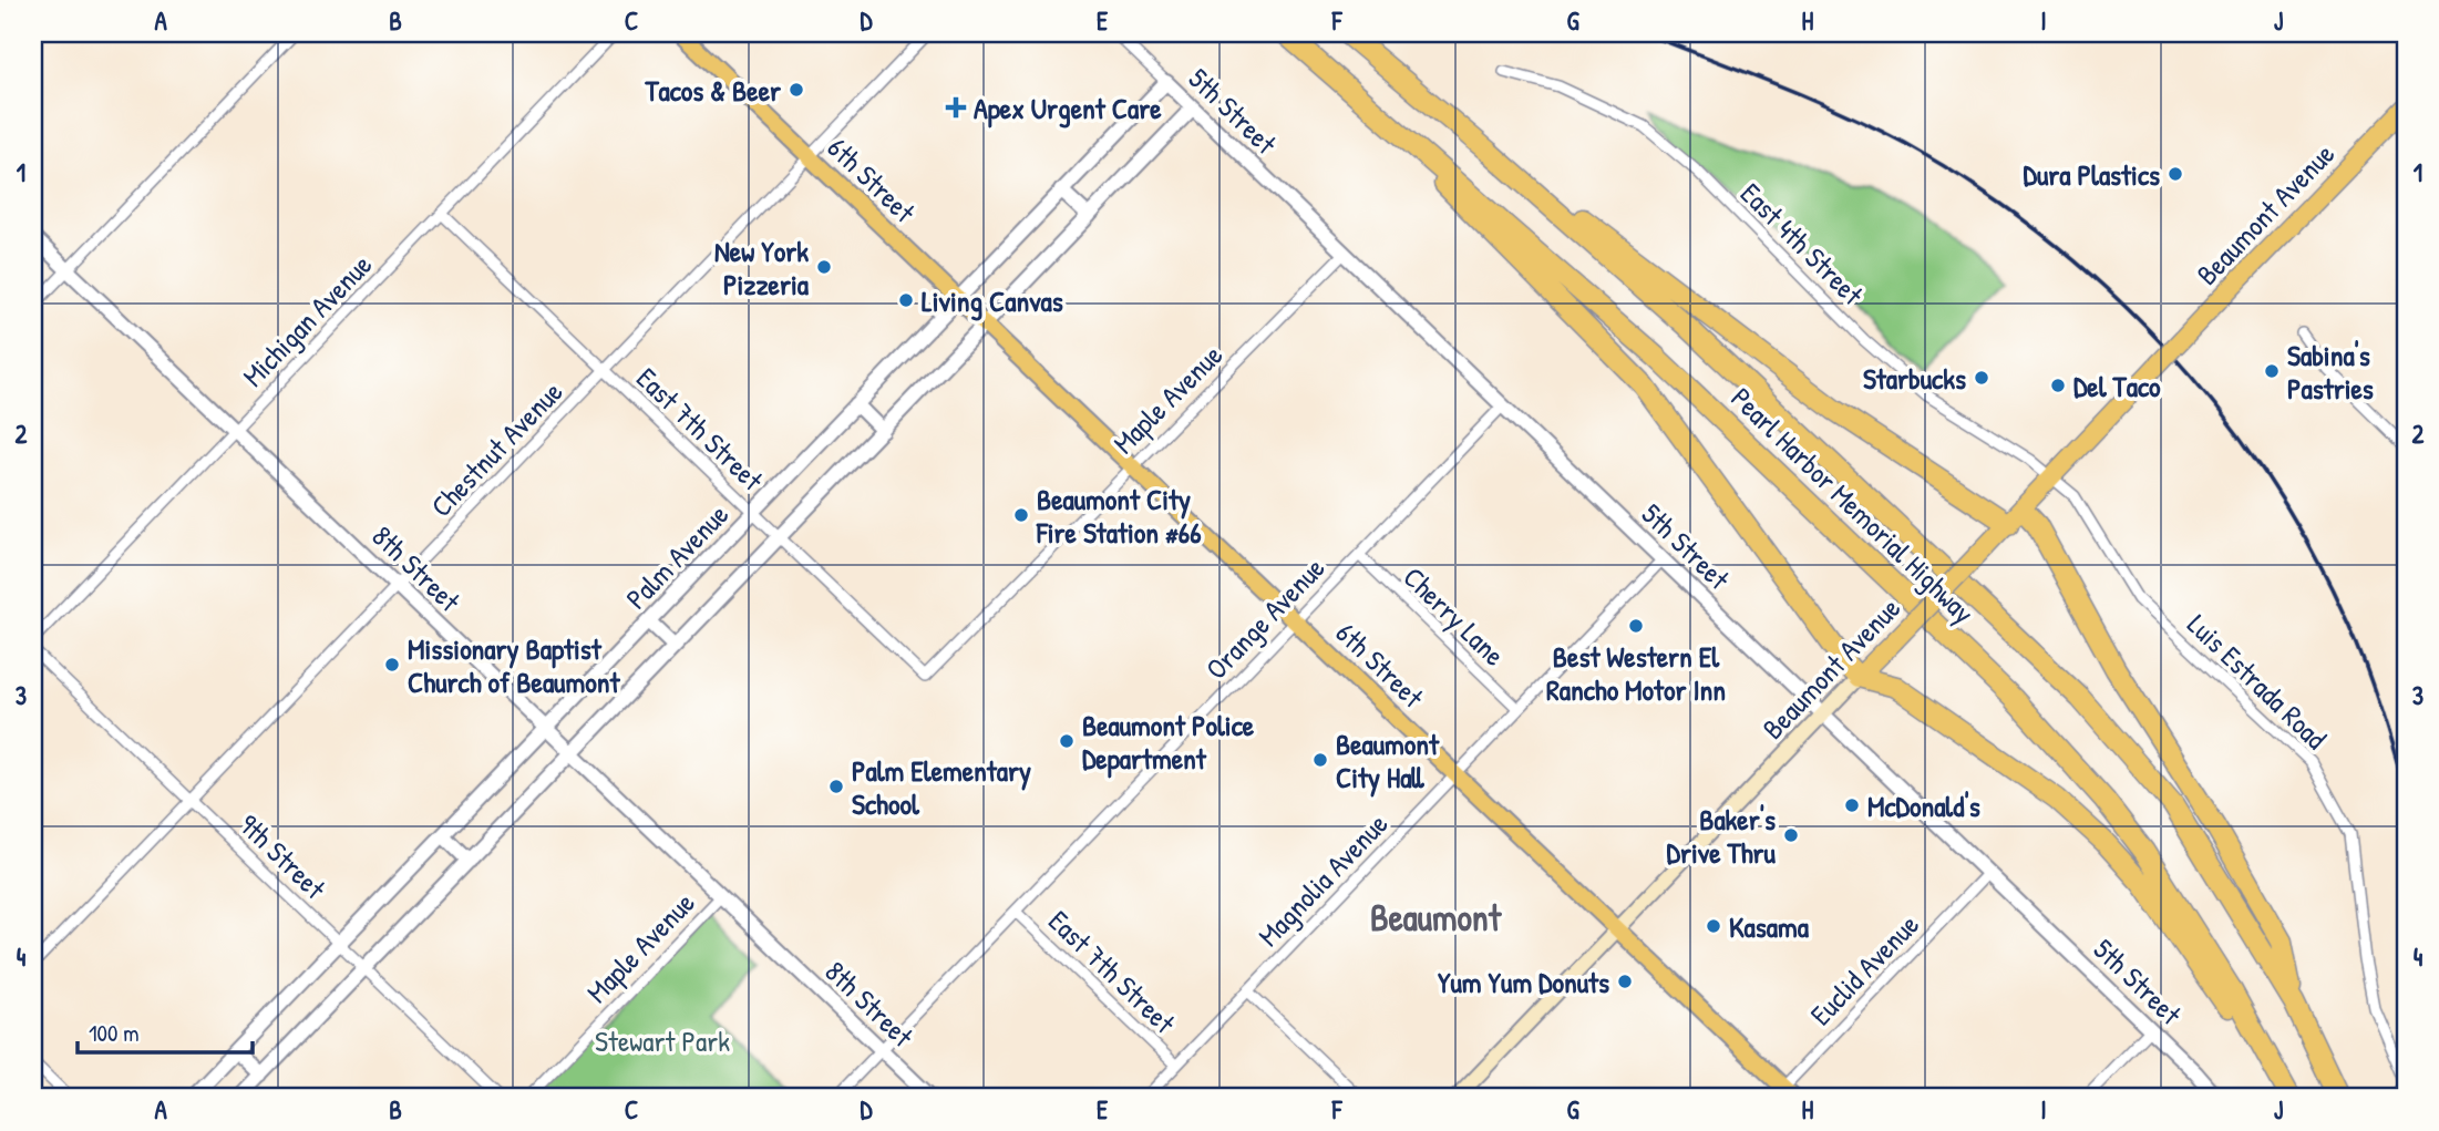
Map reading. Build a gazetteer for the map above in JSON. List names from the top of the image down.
{
  "streets": {
    "highway": ["Beaumont Avenue", "Pearl Harbor Memorial Highway"],
    "main road": ["6th Street"],
    "street": [
      "5th Street",
      "East 4th Street",
      "Michigan Avenue",
      "Maple Avenue",
      "East 7th Street",
      "Chestnut Avenue",
      "Palm Avenue",
      "8th Street",
      "Cherry Lane",
      "Orange Avenue",
      "Luis Estrada Road",
      "9th Street",
      "Magnolia Avenue",
      "Euclid Avenue"
    ]
  },
  "crossings": [
    ["5th Street", "Beaumont Avenue"],
    ["5th Street", "Maple Avenue"],
    ["5th Street", "Palm Avenue"],
    ["5th Street", "Orange Avenue"],
    ["5th Street", "Magnolia Avenue"],
    ["5th Street", "Euclid Avenue"],
    ["6th Street", "Beaumont Avenue"],
    ["6th Street", "Maple Avenue"],
    ["6th Street", "Chestnut Avenue"],
    ["6th Street", "Palm Avenue"],
    ["6th Street", "Orange Avenue"],
    ["6th Street", "Magnolia Avenue"],
    ["6th Street", "Euclid Avenue"],
    ["Beaumont Avenue", "East 4th Street"],
    ["Beaumont Avenue", "Luis Estrada Road"],
    ["East 4th Street", "Luis Estrada Road"],
    ["Michigan Avenue", "East 7th Street"],
    ["Michigan Avenue", "8th Street"],
    ["Maple Avenue", "East 7th Street"],
    ["Maple Avenue", "8th Street"],
    ["East 7th Street", "Chestnut Avenue"],
    ["East 7th Street", "Palm Avenue"],
    ["East 7th Street", "Orange Avenue"],
    ["East 7th Street", "Magnolia Avenue"],
    ["Chestnut Avenue", "8th Street"],
    ["Chestnut Avenue", "9th Street"],
    ["Palm Avenue", "8th Street"],
    ["Palm Avenue", "9th Street"],
    ["8th Street", "Orange Avenue"],
    ["Cherry Lane", "Orange Avenue"],
    ["Cherry Lane", "Magnolia Avenue"]
  ],
  "districts": ["Beaumont"],
  "parks": ["Stewart Park"],
  "places": {
    "other": [
      "Tacos & Beer",
      "Dura Plastics",
      "New York Pizzeria",
      "Living Canvas",
      "Sabina's Pastries",
      "Starbucks",
      "Del Taco",
      "Beaumont City Fire Station #66",
      "Best Western El Rancho Motor Inn",
      "Missionary Baptist Church of Beaumont",
      "Beaumont Police Department",
      "Beaumont City Hall",
      "Palm Elementary School",
      "McDonald's",
      "Baker's Drive Thru",
      "Kasama",
      "Yum Yum Donuts"
    ],
    "health": ["Apex Urgent Care"]
  },
  "scale_bar": "100 m",
  "grid": {
    "columns": [
      "A",
      "B",
      "C",
      "D",
      "E",
      "F",
      "G",
      "H",
      "I",
      "J"
    ],
    "rows": [
      "1",
      "2",
      "3",
      "4"
    ]
  }
}
